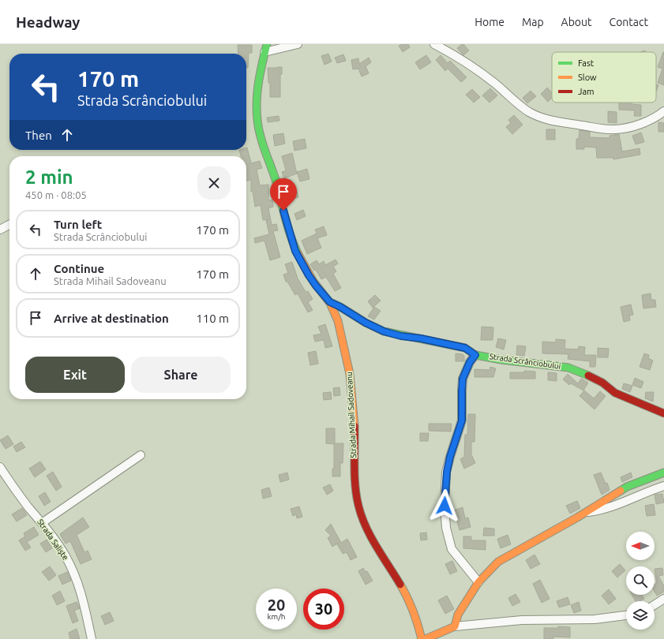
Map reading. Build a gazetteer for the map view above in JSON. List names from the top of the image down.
{
  "streets": {
    "street": ["Strada Scrânciobului", "Strada Mihail Sadoveanu", "Strada Saliște"]
  },
  "crossings": [
    ["Strada Scrânciobului", "Strada Mihail Sadoveanu"]
  ],
  "legend": ["Fast", "Slow", "Jam"],
  "north": "left",
  "page": {
    "header": "Headway",
    "nav": [
      "Home",
      "Map",
      "About",
      "Contact"
    ],
    "turn": ["170 m", "Strada Scrânciobului"],
    "then": "Then",
    "heading": ["2 min", "450 m · 08:05"],
    "list": [
      {
        "name": "Turn left",
        "note": "Strada Scrânciobului",
        "value": "170 m"
      },
      {
        "name": "Continue",
        "note": "Strada Mihail Sadoveanu",
        "value": "170 m"
      },
      {
        "name": "Arrive at destination",
        "value": "110 m"
      }
    ],
    "buttons": ["Exit", "Share"],
    "speed": "20 km/h",
    "limit": "30"
  }
}
